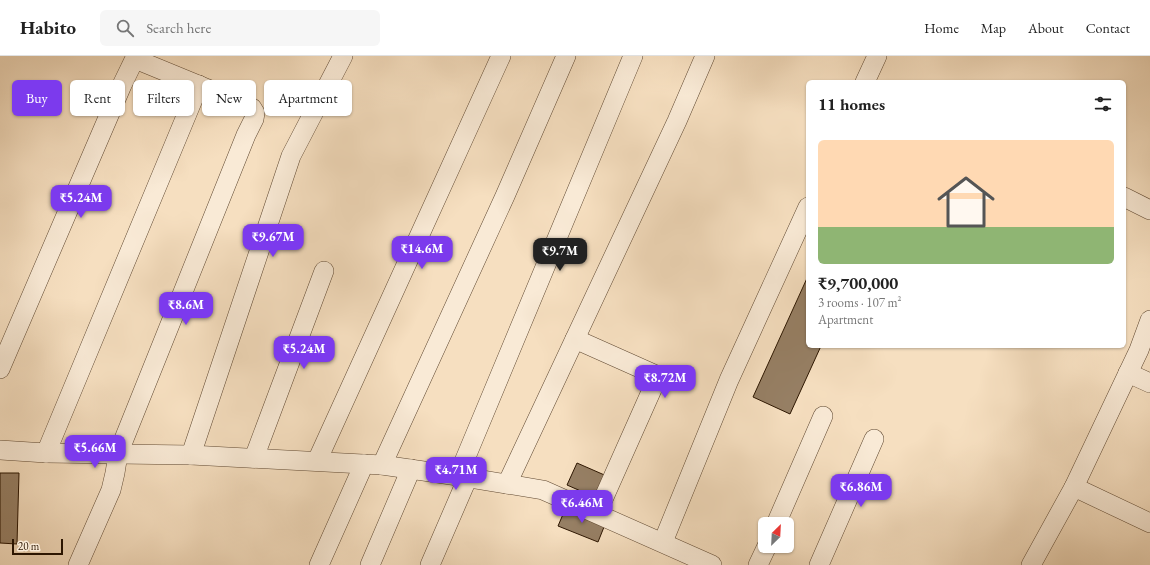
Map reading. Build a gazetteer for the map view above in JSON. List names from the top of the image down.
{
  "scale_bar": "20 m",
  "north": "top right",
  "page": {
    "header": "Habito",
    "search": "Search here",
    "nav": [
      "Home",
      "Map",
      "About",
      "Contact"
    ],
    "chip": [
      "Buy",
      "Rent",
      "Filters",
      "New",
      "Apartment"
    ],
    "heading": "11 homes",
    "list": [
      {
        "name": "₹9,700,000",
        "note": "3 rooms · 107 m² · Apartment"
      }
    ],
    "price": [
      "₹5.24M",
      "₹9.67M",
      "₹14.6M",
      "₹9.7M",
      "₹8.6M",
      "₹5.24M",
      "₹8.72M",
      "₹5.66M",
      "₹4.71M",
      "₹6.86M",
      "₹6.46M"
    ],
    "scale": "20 m"
  }
}
